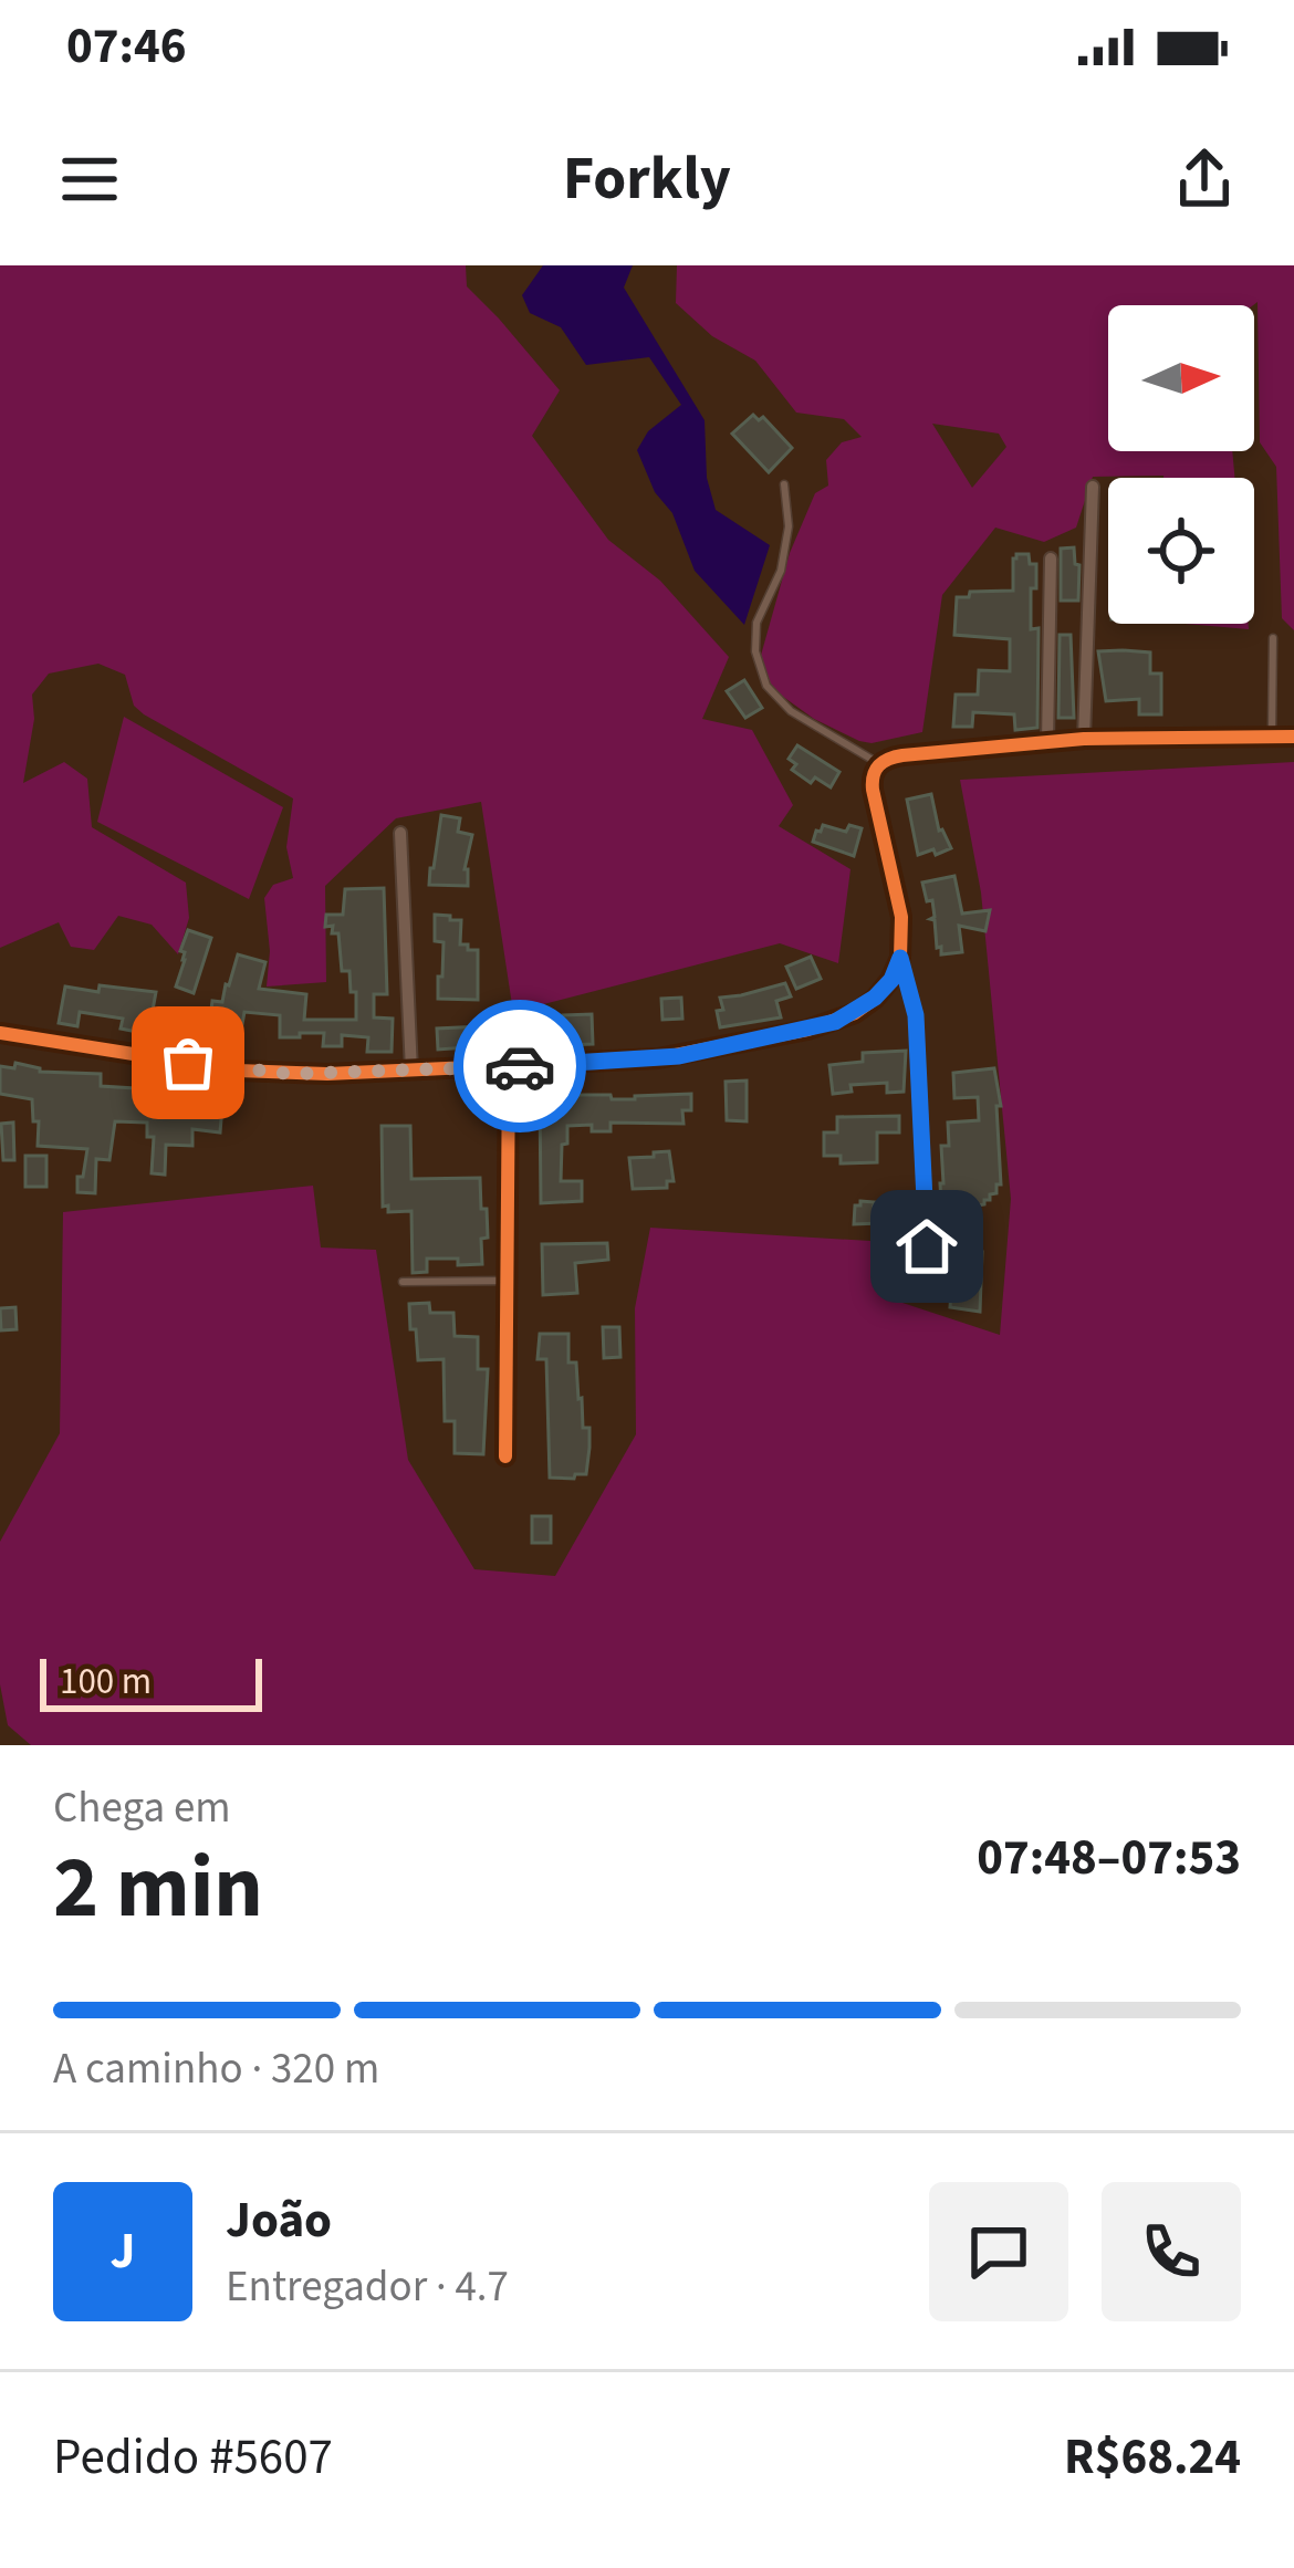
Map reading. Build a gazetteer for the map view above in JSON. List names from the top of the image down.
{
  "scale_bar": "100 m",
  "north": "right",
  "page": {
    "status": "07:46",
    "header": "Forkly",
    "scale": "100 m",
    "heading": ["2 min", "Chega em", "07:48–07:53"],
    "panel": [
      "João",
      "Entregador · 4.7",
      "Pedido #5607",
      "R$68.24"
    ],
    "bar": "A caminho · 320 m",
    "round": "J"
  }
}
